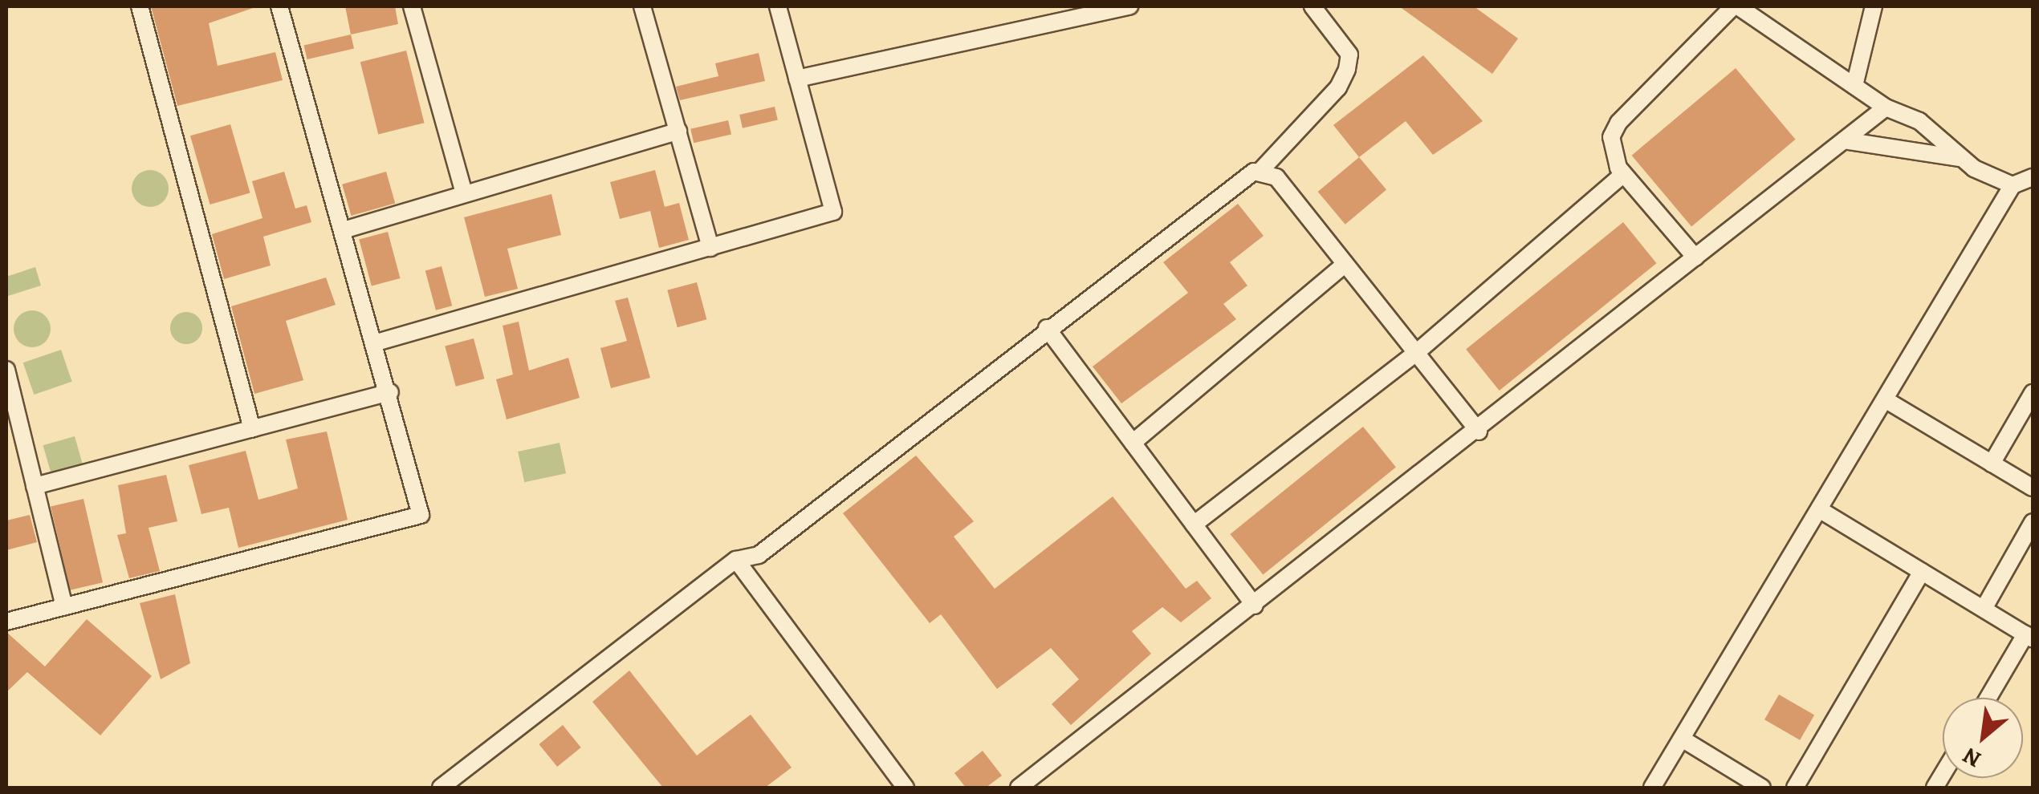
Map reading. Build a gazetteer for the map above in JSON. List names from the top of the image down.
{
  "north": "bottom left"
}
